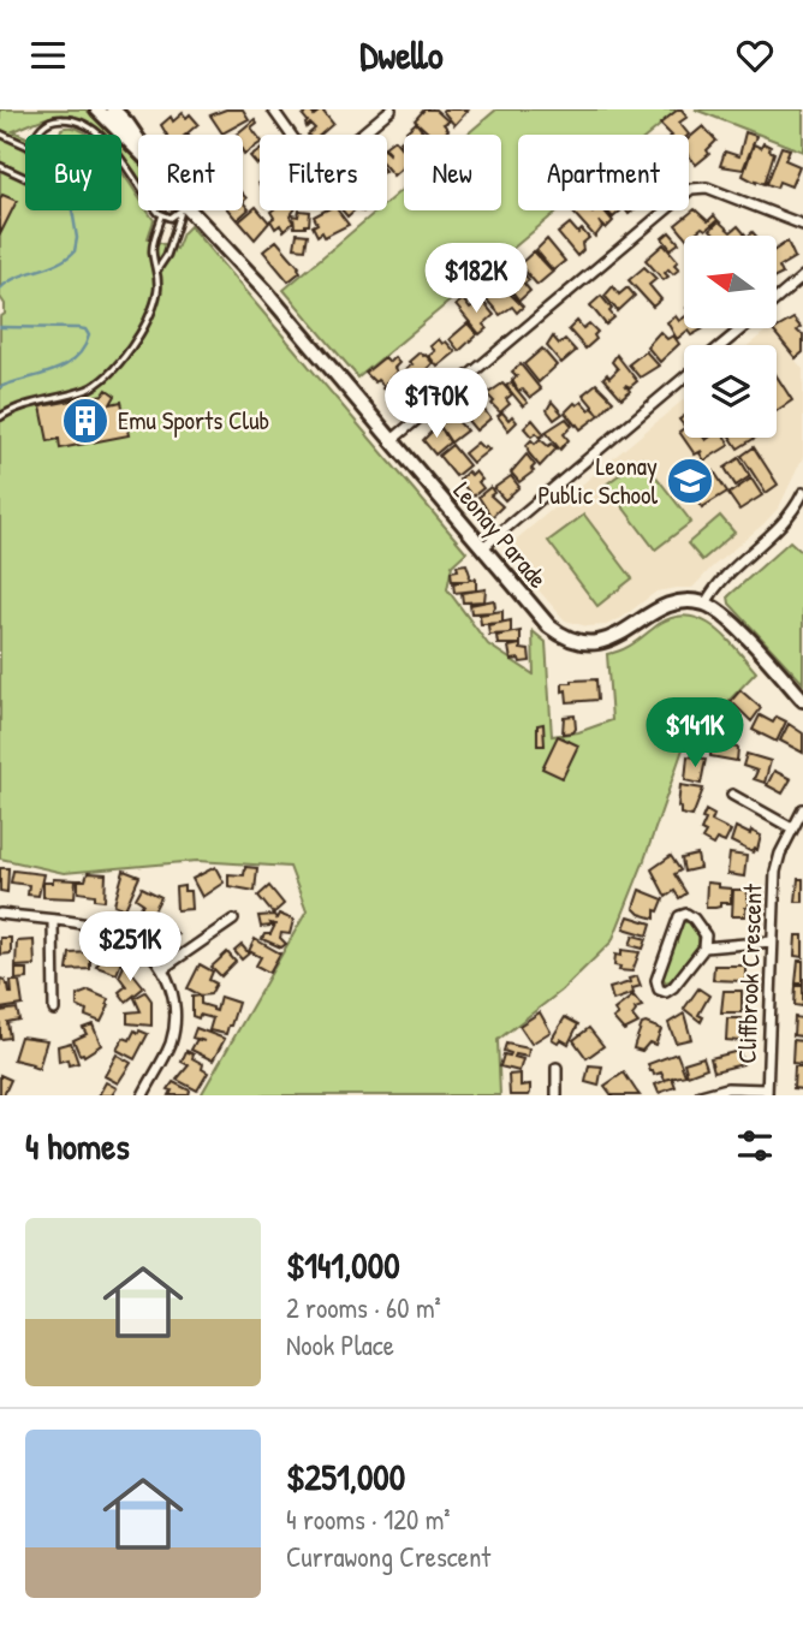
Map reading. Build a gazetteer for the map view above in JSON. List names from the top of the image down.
{
  "streets": {
    "street": ["Leonay Parade", "Cliffbrook Crescent"]
  },
  "places": {
    "building": ["Emu Sports Club"],
    "school or university": ["Leonay Public School"]
  },
  "north": "left",
  "page": {
    "header": "Dwello",
    "chip": [
      "Buy",
      "Rent",
      "Filters",
      "New",
      "Apartment"
    ],
    "price": [
      "$182K",
      "$170K",
      "$141K",
      "$251K"
    ],
    "heading": "4 homes",
    "list": [
      {
        "name": "$141,000",
        "note": "2 rooms · 60 m² · Nook Place"
      },
      {
        "name": "$251,000",
        "note": "4 rooms · 120 m² · Currawong Crescent"
      }
    ]
  }
}
